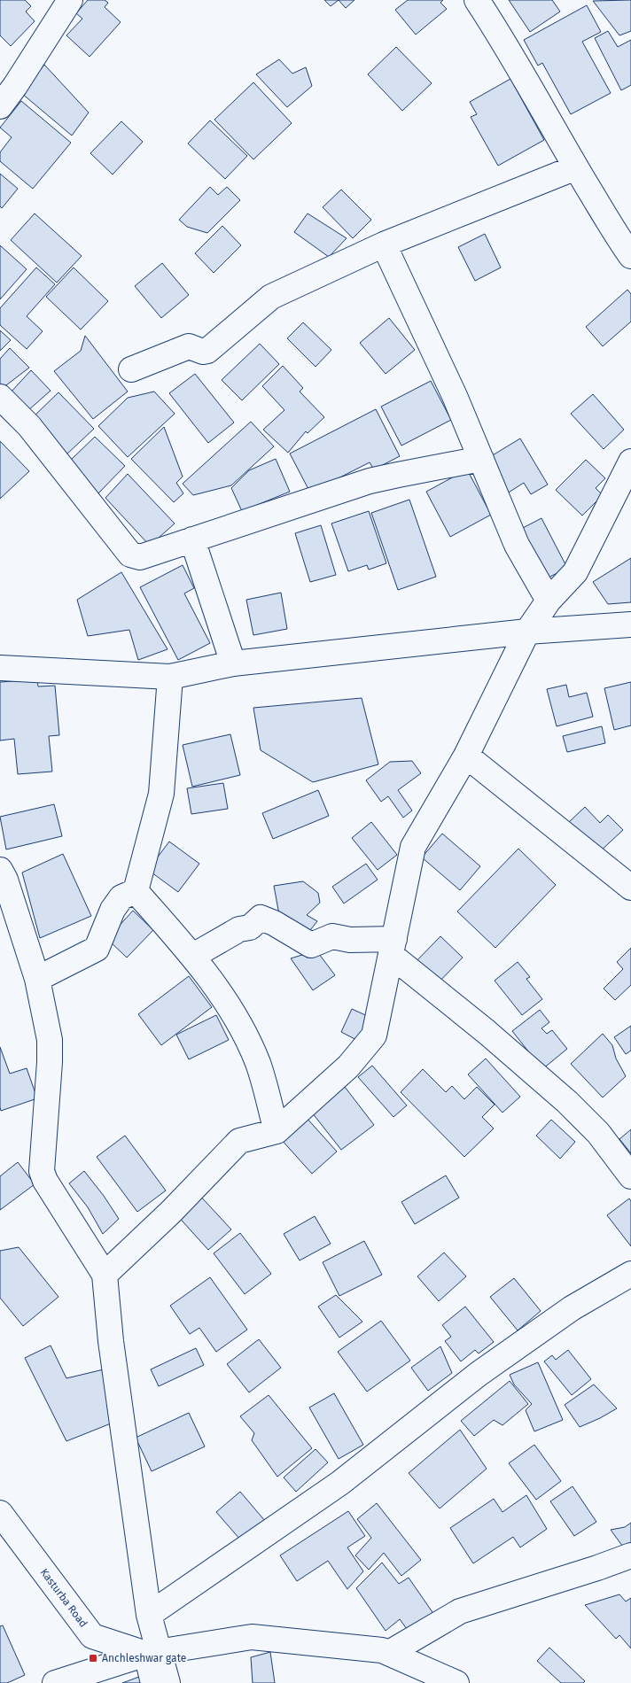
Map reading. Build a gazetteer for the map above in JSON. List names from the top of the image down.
{
  "streets": {
    "street": ["Kasturba Road"]
  },
  "places": {
    "transit": ["Anchleshwar gate"]
  }
}
